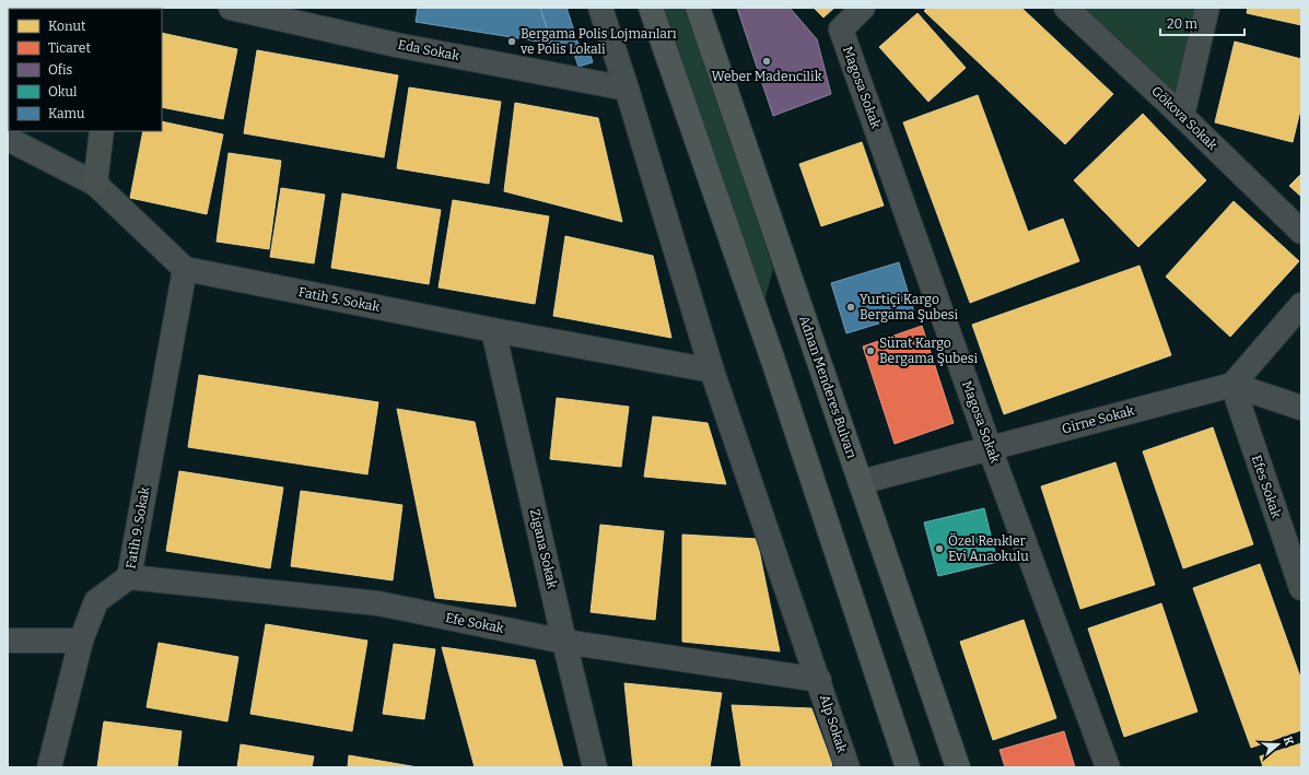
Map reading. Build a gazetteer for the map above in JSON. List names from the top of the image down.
{
  "streets": {
    "main road": ["Adnan Menderes Bulvarı"],
    "street": [
      "Eda Sokak",
      "Magosa Sokak",
      "Gökova Sokak",
      "Fatih 5. Sokak",
      "Girne Sokak",
      "Efes Sokak",
      "Fatih 9. Sokak",
      "Zigana Sokak",
      "Efe Sokak",
      "Alp Sokak"
    ]
  },
  "crossings": [
    ["Eda Sokak", "Alp Sokak"],
    ["Magosa Sokak", "Girne Sokak"],
    ["Fatih 5. Sokak", "Fatih 9. Sokak"],
    ["Fatih 5. Sokak", "Zigana Sokak"],
    ["Fatih 5. Sokak", "Alp Sokak"],
    ["Adnan Menderes Bulvarı", "Girne Sokak"],
    ["Girne Sokak", "Efes Sokak"],
    ["Fatih 9. Sokak", "Efe Sokak"],
    ["Zigana Sokak", "Efe Sokak"],
    ["Efe Sokak", "Alp Sokak"]
  ],
  "places": [
    "Bergama Polis Lojmanları ve Polis Lokali",
    "Weber Madencilik",
    "Yurtiçi Kargo Bergama Şubesi",
    "Sürat Kargo Bergama Şubesi",
    "Özel Renkler Evi Anaokulu"
  ],
  "legend": [
    "Konut",
    "Ticaret",
    "Ofis",
    "Okul",
    "Kamu"
  ],
  "scale_bar": "20 m",
  "north": "right"
}
